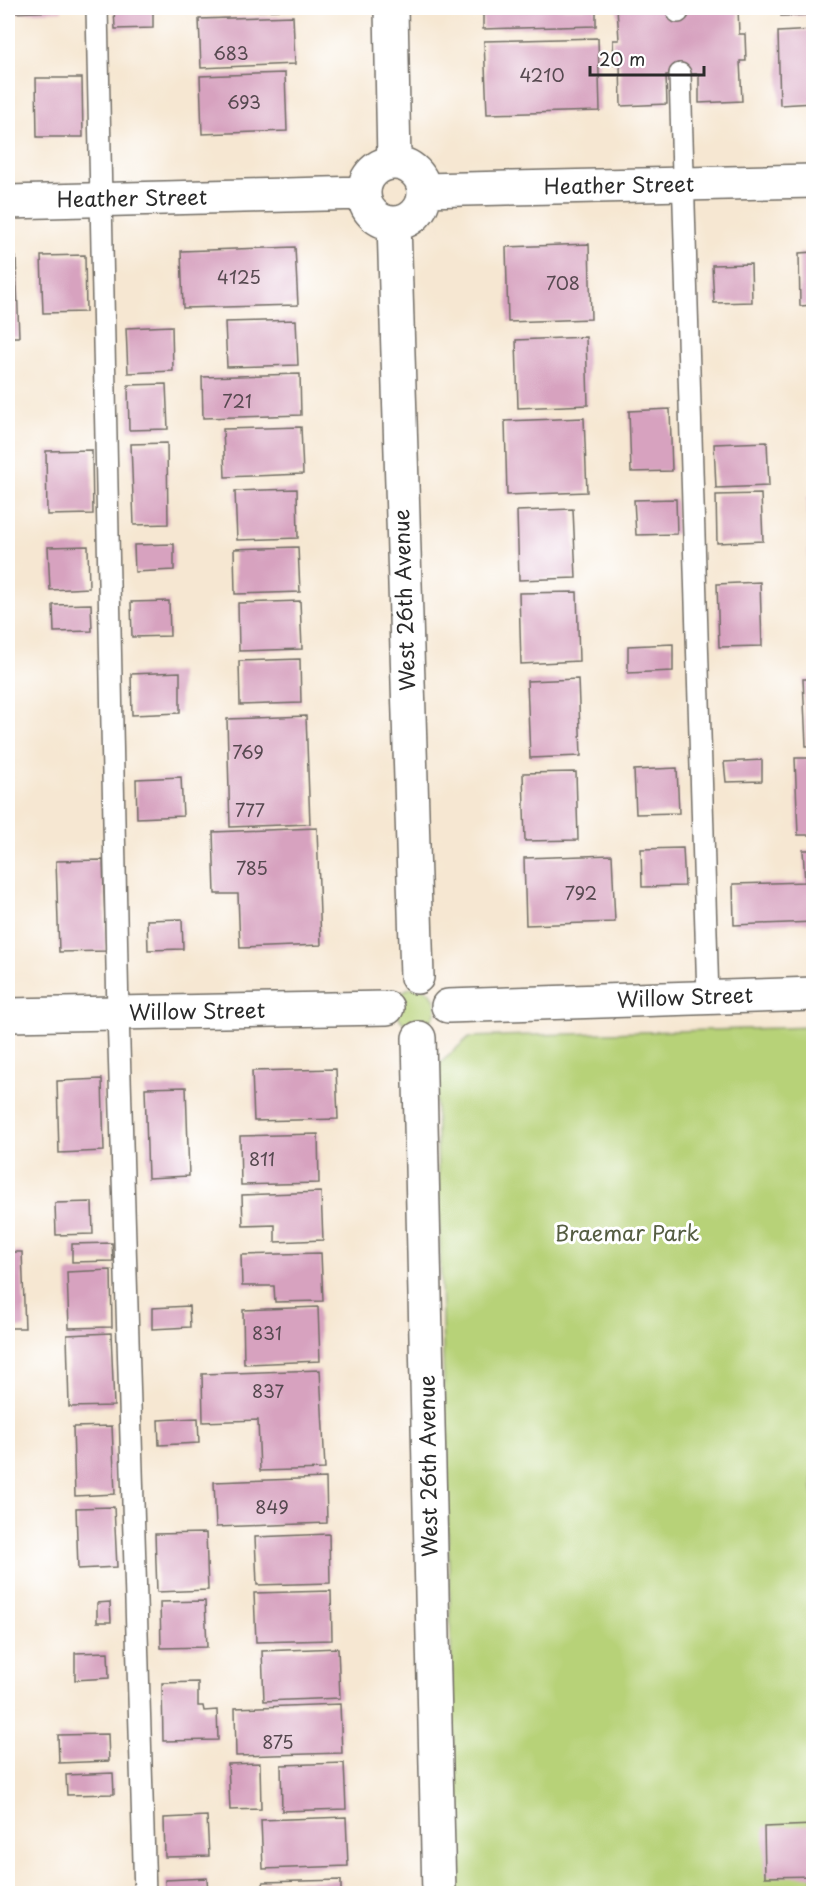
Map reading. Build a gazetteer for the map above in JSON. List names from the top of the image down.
{
  "streets": {
    "street": ["Heather Street", "West 26th Avenue", "Willow Street"]
  },
  "crossings": [
    ["Heather Street", "West 26th Avenue"],
    ["West 26th Avenue", "Willow Street"]
  ],
  "parks": ["Braemar Park"],
  "house_numbers": [
    "683",
    "4210",
    "693",
    "4125",
    "708",
    "721",
    "769",
    "777",
    "785",
    "792",
    "811",
    "831",
    "837",
    "849",
    "875"
  ],
  "scale_bar": "20 m"
}
